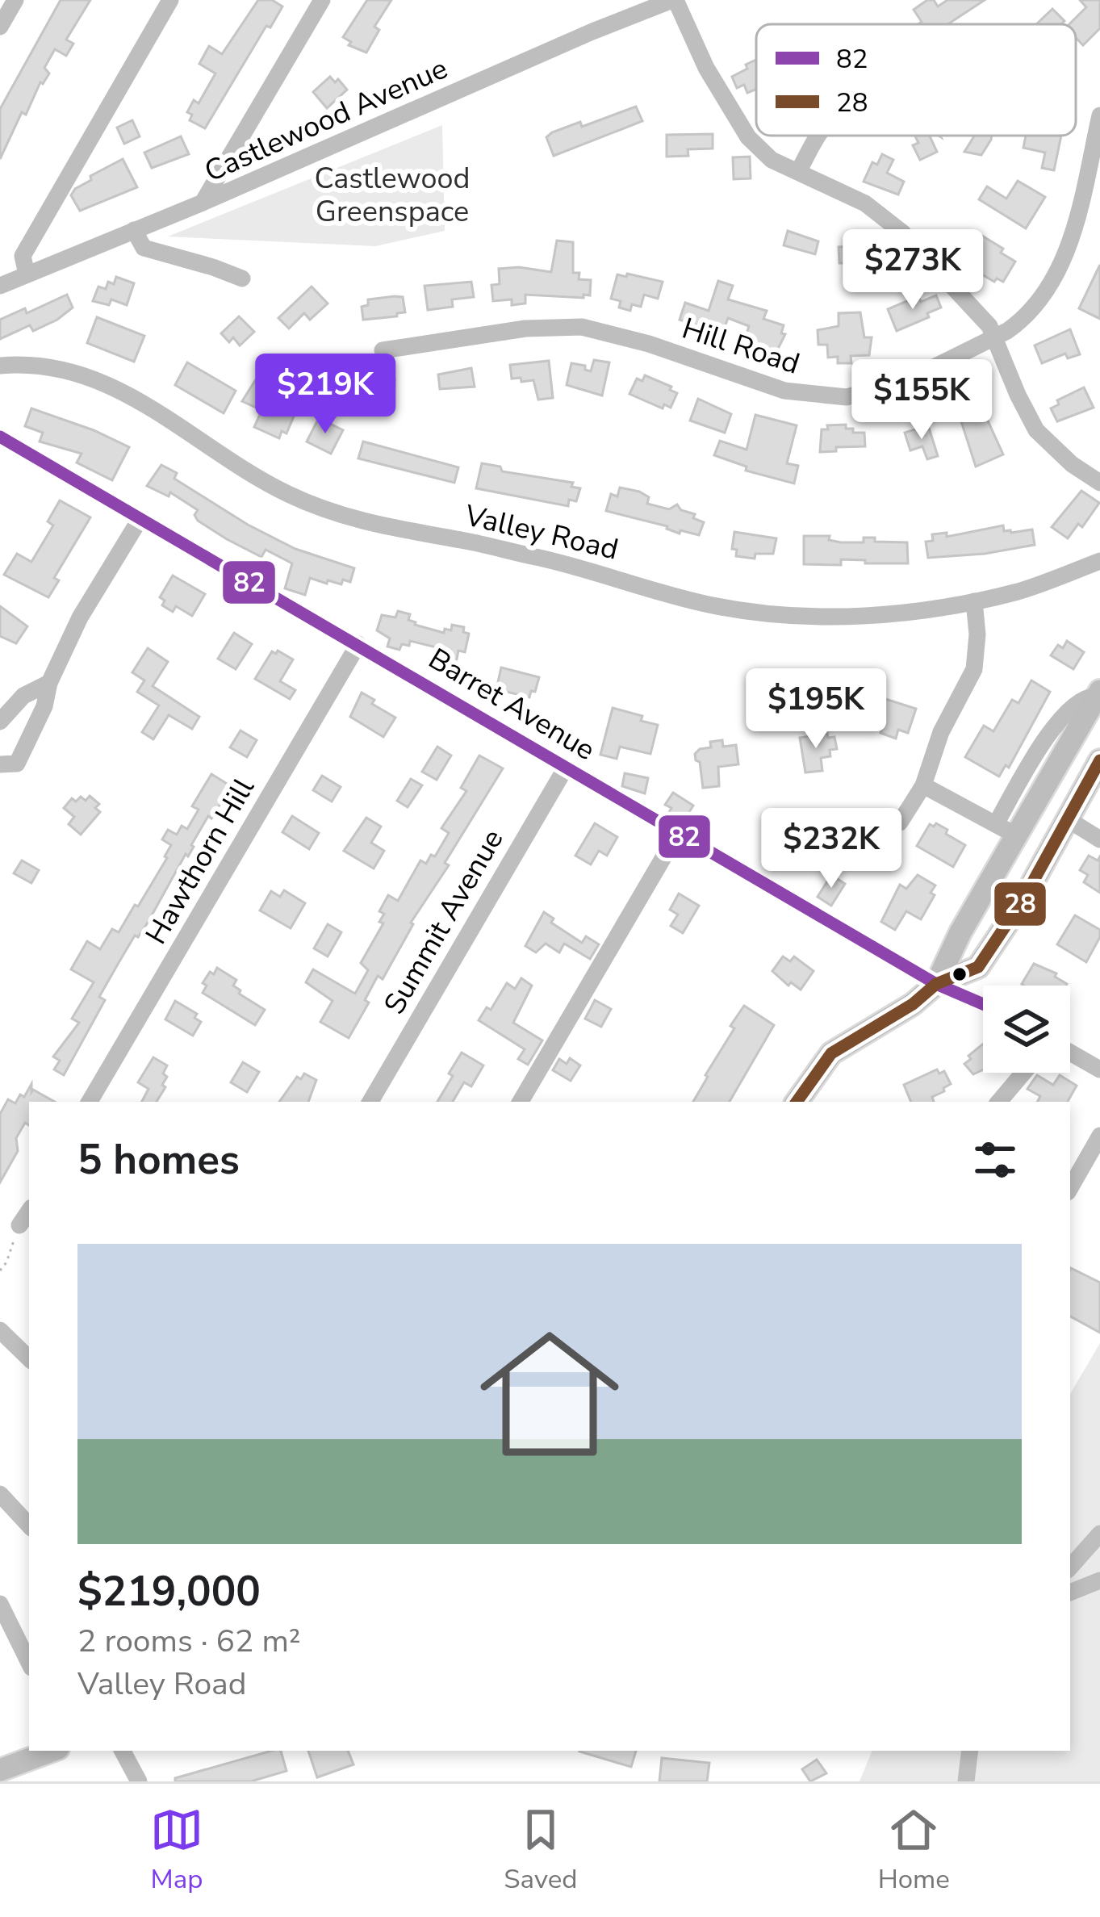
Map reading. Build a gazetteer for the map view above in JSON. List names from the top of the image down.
{
  "streets": {
    "street": [
      "Castlewood Avenue",
      "Hill Road",
      "Valley Road",
      "Barret Avenue",
      "Hawthorn Hill",
      "Summit Avenue"
    ]
  },
  "crossings": [
    ["Barret Avenue", "Hawthorn Hill"],
    ["Barret Avenue", "Summit Avenue"]
  ],
  "parks": ["Castlewood Greenspace"],
  "lines": ["transit line 82", "transit line 28"],
  "legend": ["82", "28"],
  "page": {
    "price": [
      "$273K",
      "$219K",
      "$155K",
      "$195K",
      "$232K"
    ],
    "heading": "5 homes",
    "list": [
      {
        "name": "$219,000",
        "note": "2 rooms · 62 m² · Valley Road"
      }
    ],
    "tabs": ["Map", "Saved", "Home"]
  }
}
